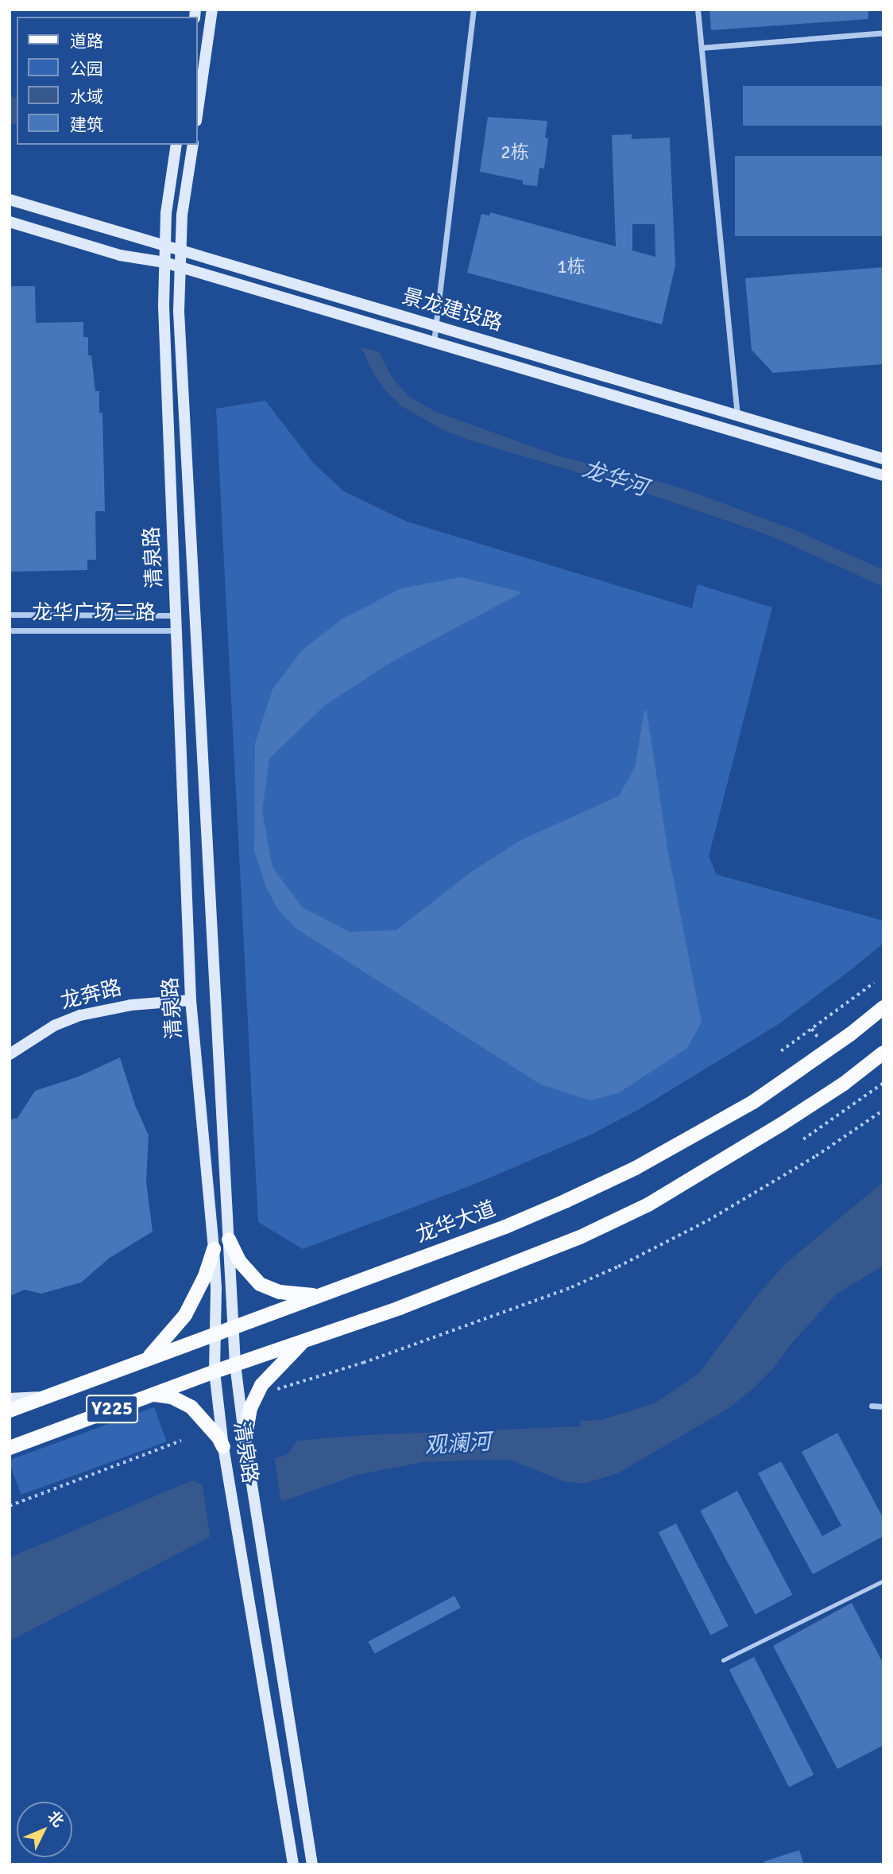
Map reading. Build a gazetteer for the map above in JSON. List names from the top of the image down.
{
  "streets": {
    "main road": [
      "景龙建设路",
      "清泉路",
      "龙奔路",
      "龙华大道",
      "Y225"
    ],
    "street": ["龙华广场三路"]
  },
  "crossings": [
    ["景龙建设路", "清泉路"],
    ["清泉路", "龙华广场三路"],
    ["清泉路", "龙奔路"],
    ["清泉路", "龙华大道"],
    ["清泉路", "Y225"]
  ],
  "water": ["龙华河", "观澜河"],
  "house_numbers": ["2栋", "1栋"],
  "legend": [
    "道路",
    "公园",
    "水域",
    "建筑"
  ],
  "north": "top right"
}
